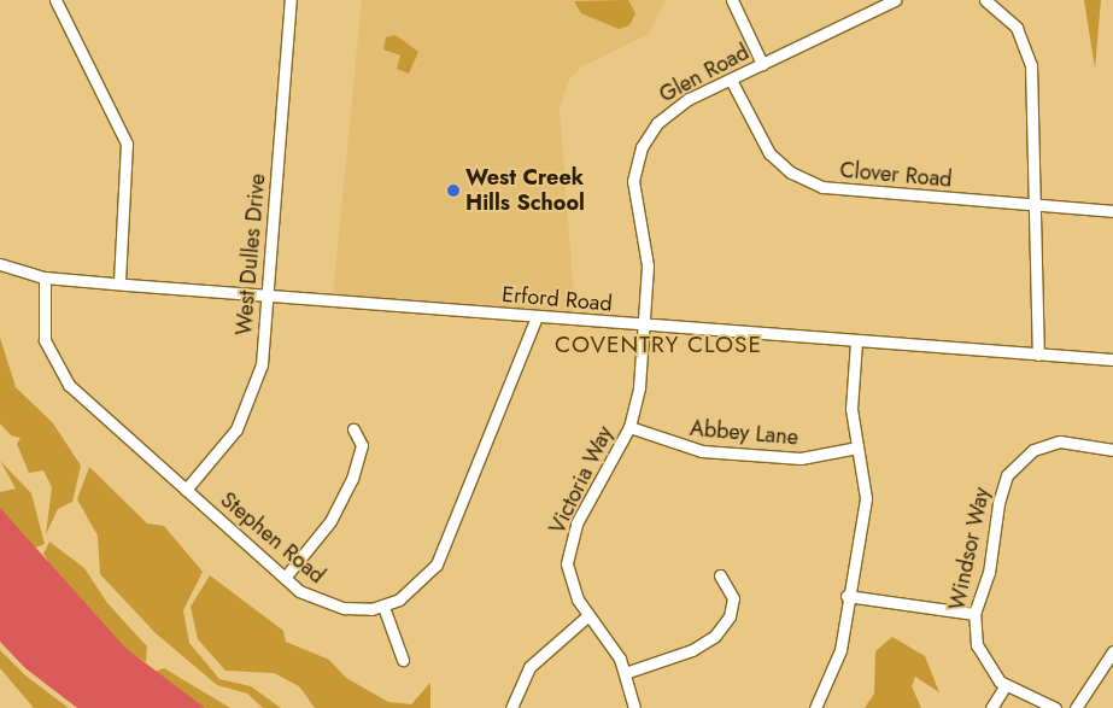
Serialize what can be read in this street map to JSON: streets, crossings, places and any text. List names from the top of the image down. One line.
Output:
{"streets":{"street":["Glen Road","Clover Road","West Dulles Drive","Erford Road","Abbey Lane","Victoria Way","Stephen Road","Windsor Way"]},"crossings":[["Glen Road","Clover Road"],["Glen Road","Erford Road"],["Glen Road","Victoria Way"],["West Dulles Drive","Erford Road"],["West Dulles Drive","Stephen Road"],["Erford Road","Victoria Way"],["Erford Road","Stephen Road"],["Abbey Lane","Victoria Way"]],"districts":["COVENTRY CLOSE"],"places":["West Creek Hills School"]}
